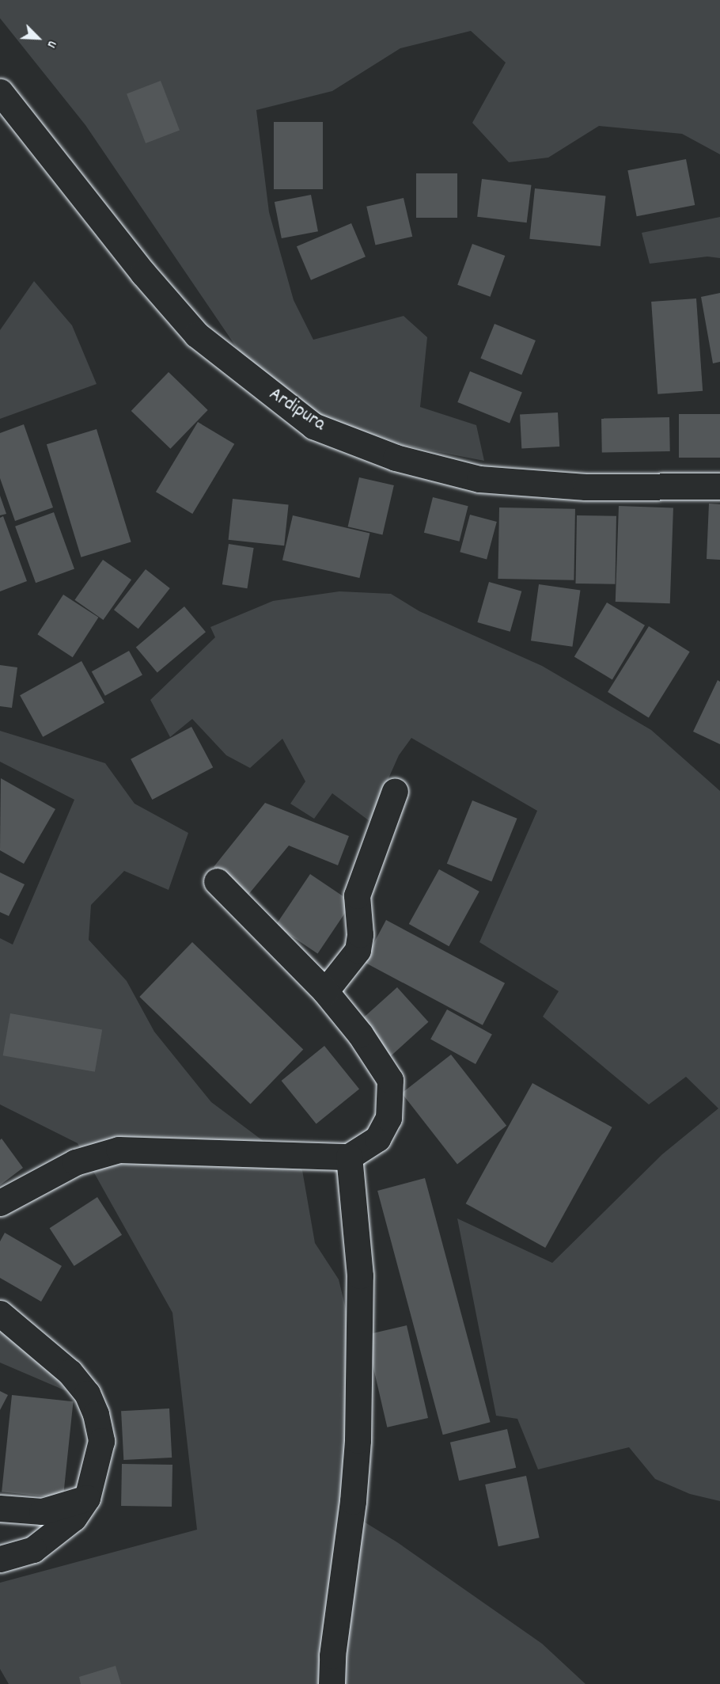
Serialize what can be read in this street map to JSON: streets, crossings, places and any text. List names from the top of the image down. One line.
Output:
{"streets":{"street":["Ardipura"]},"north":"bottom right"}
